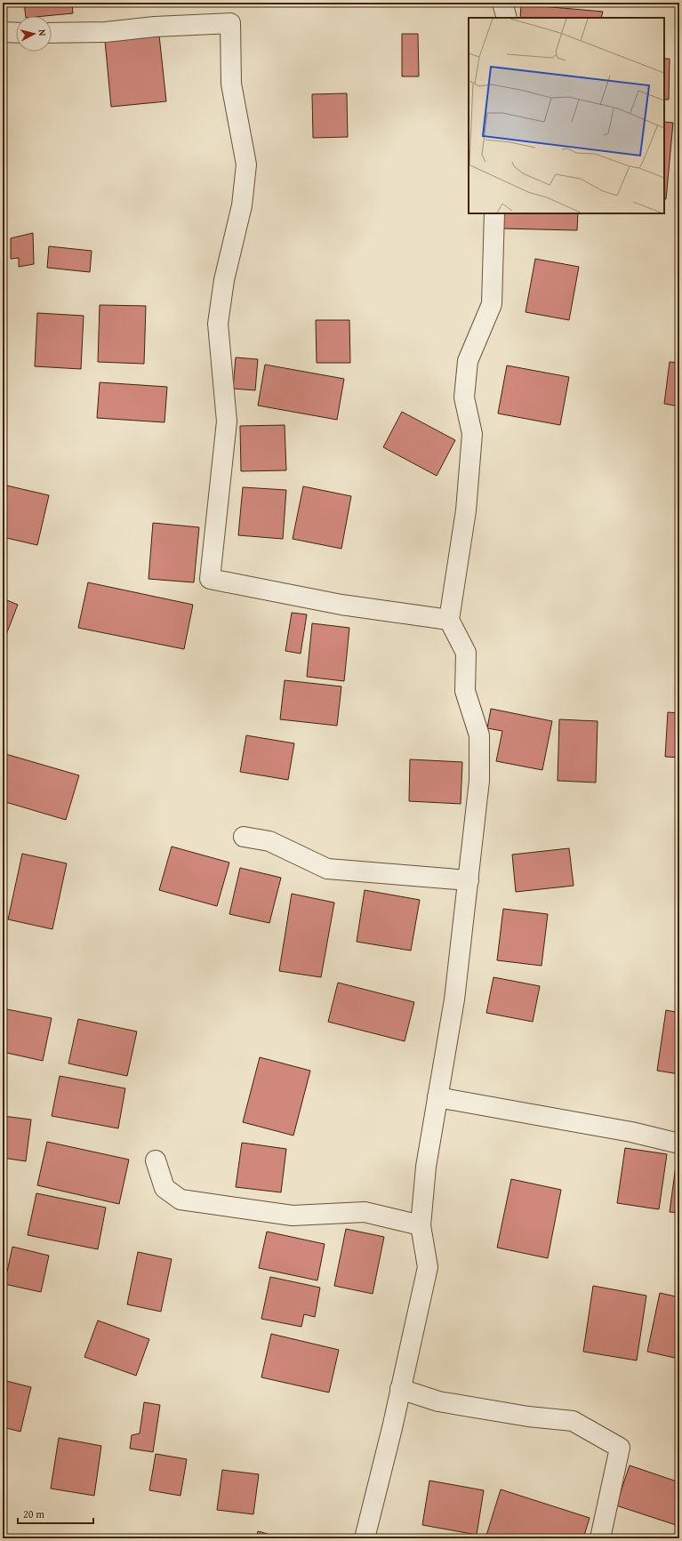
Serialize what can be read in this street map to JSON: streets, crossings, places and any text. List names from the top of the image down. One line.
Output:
{"scale_bar":"20 m","north":"right"}
